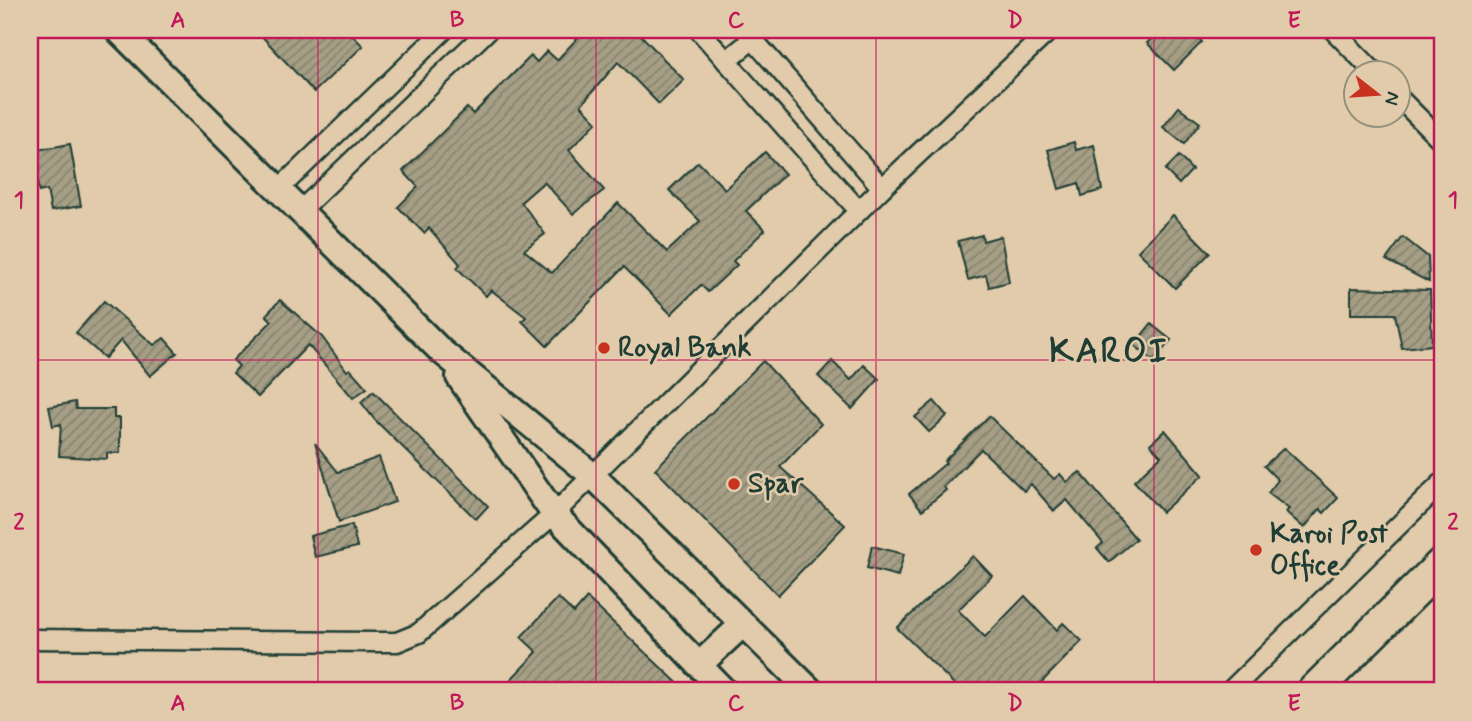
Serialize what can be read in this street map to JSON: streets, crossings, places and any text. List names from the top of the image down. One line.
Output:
{"districts":["KAROI"],"places":["Royal Bank","Spar","Karoi Post Office"],"north":"right","grid":{"columns":["A","B","C","D","E"],"rows":["1","2"]}}
